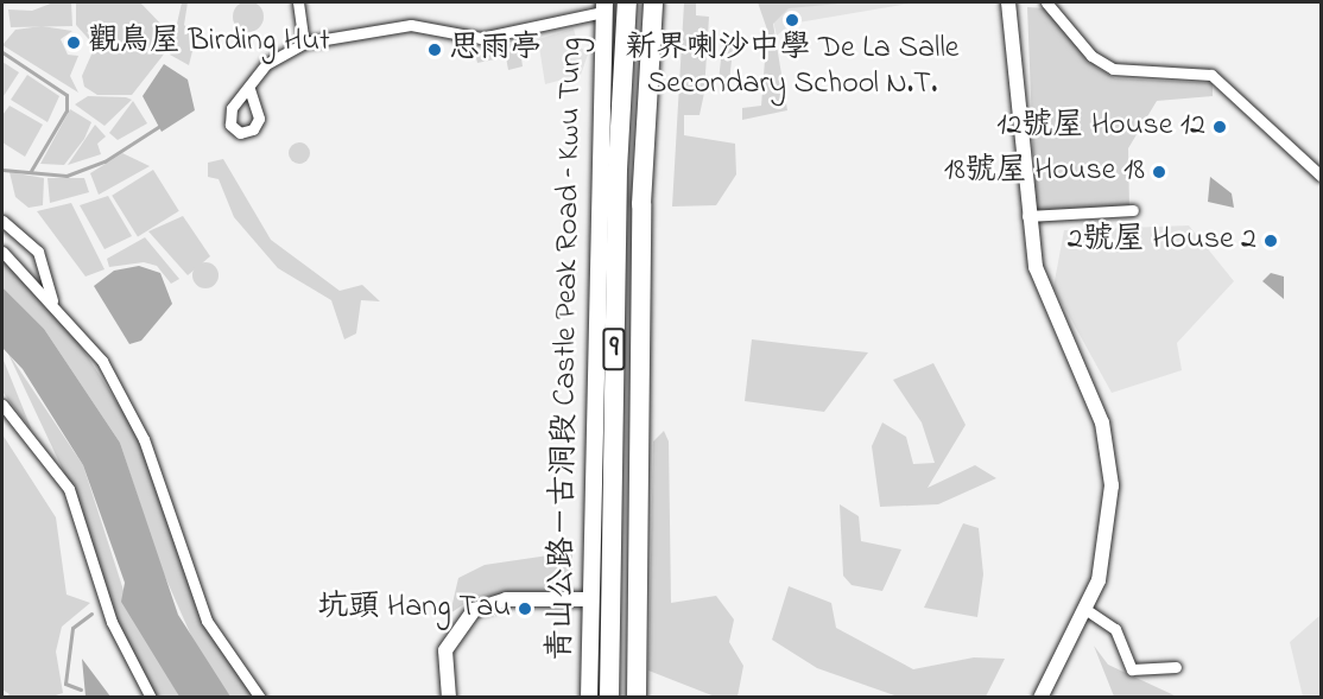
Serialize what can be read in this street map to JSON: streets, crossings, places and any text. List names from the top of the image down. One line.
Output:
{"streets":{"highway":["9"],"main road":["青山公路－古洞段 Castle Peak Road – Kwu Tung"]},"places":["新界喇沙中學 De La Salle Secondary School N.T.","觀鳥屋 Birding Hut","思雨亭","12號屋 House 12","18號屋 House 18","2號屋 House 2","坑頭 Hang Tau"]}
